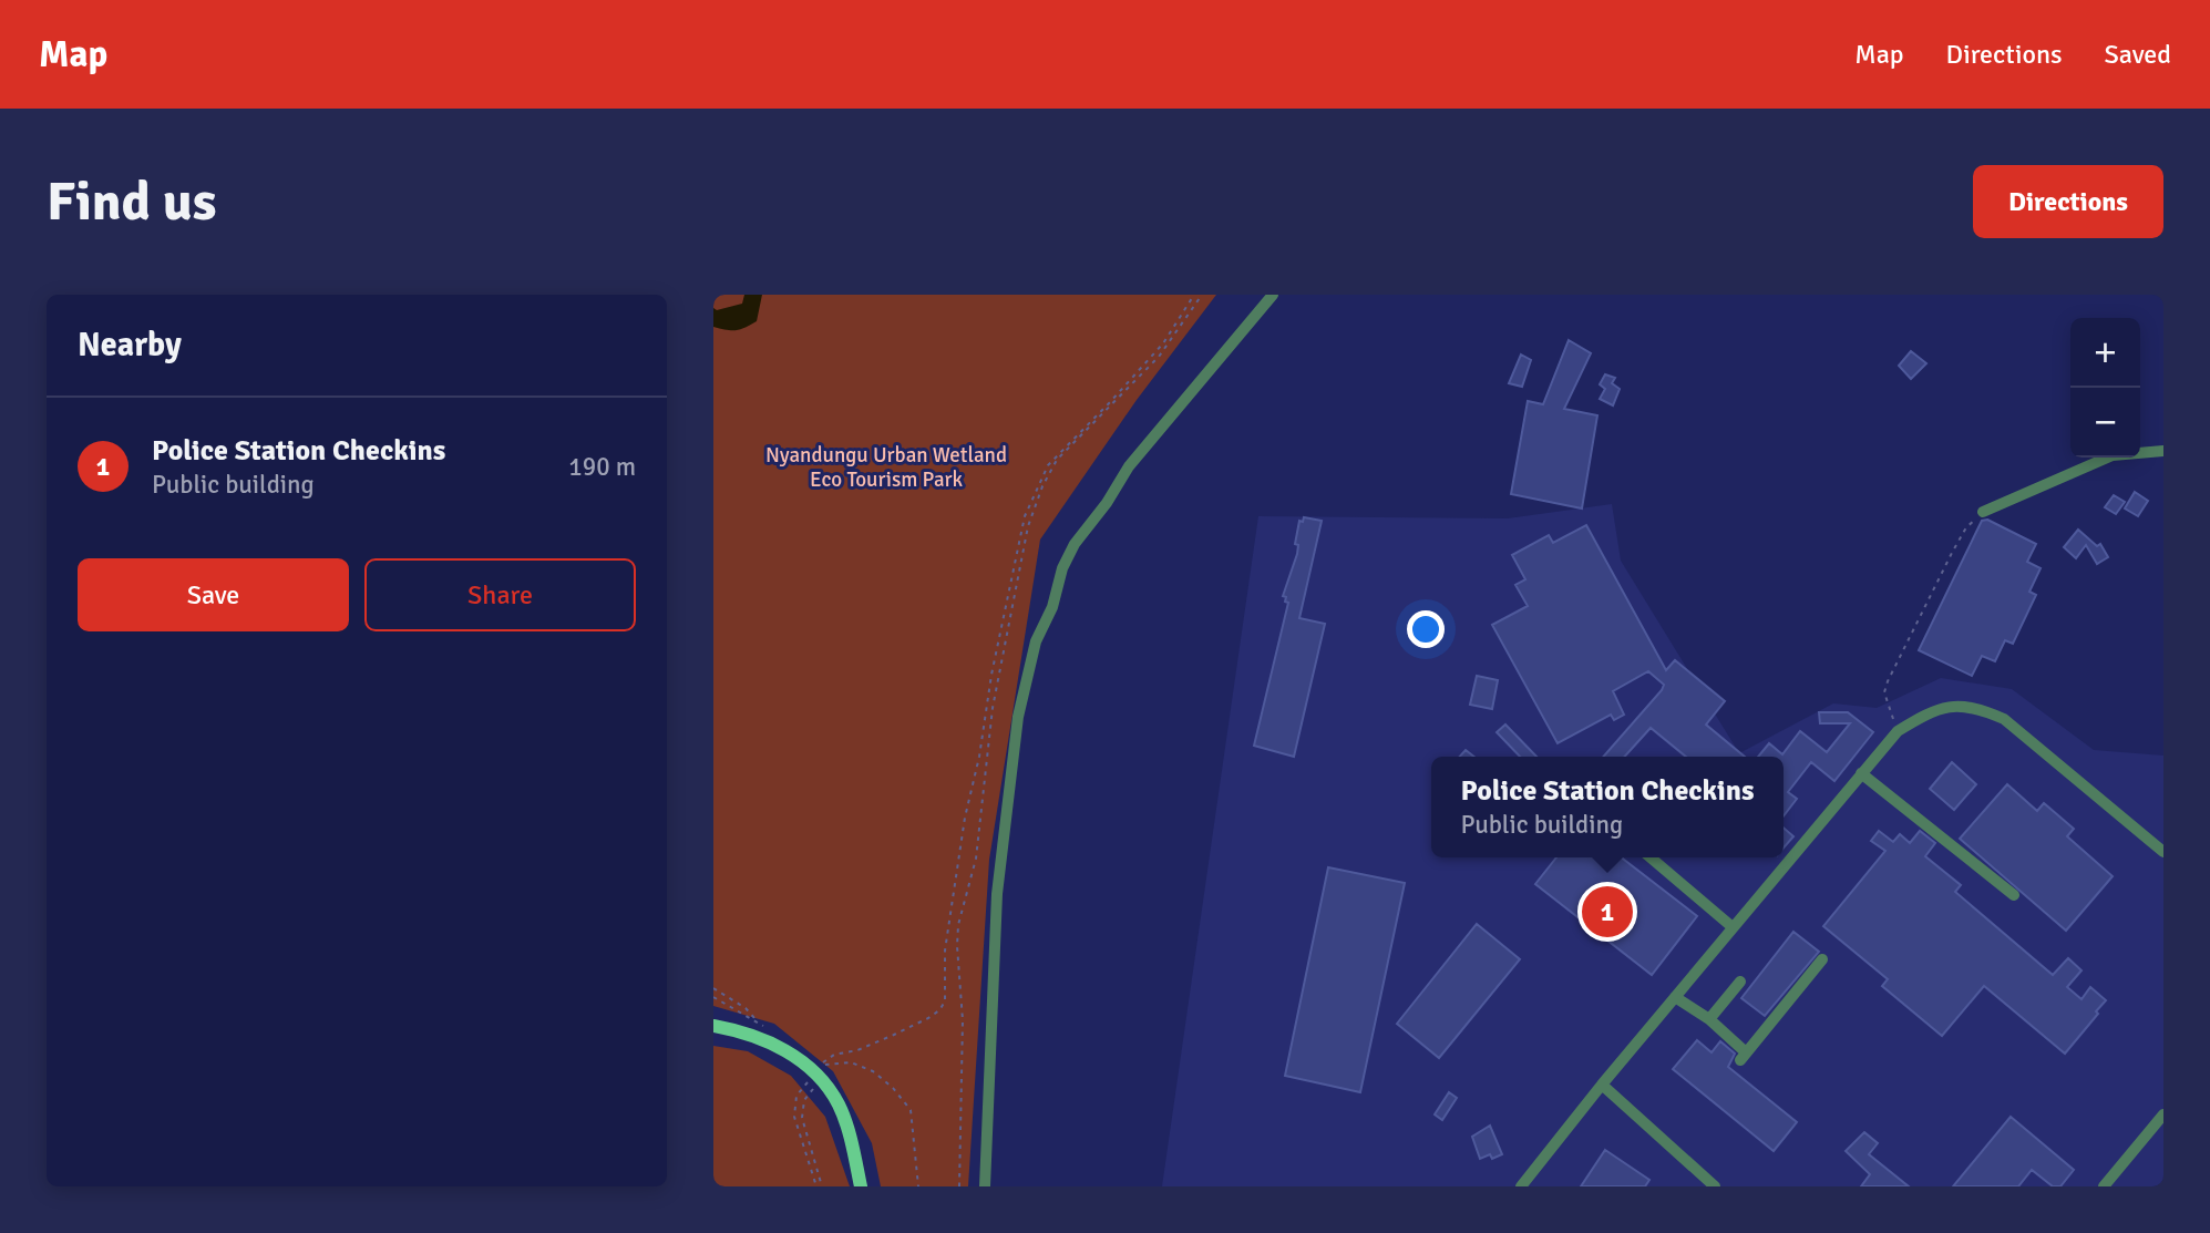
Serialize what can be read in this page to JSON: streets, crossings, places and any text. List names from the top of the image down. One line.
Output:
{"parks":["Nyandungu Urban Wetland Eco Tourism Park"],"page":{"header":"Map","nav":["Map","Directions","Saved"],"buttons":["Directions",["Save","Share"]],"title":"Find us","heading":"Nearby","map_buttons":["+","−"],"list":[{"mark":"1","name":"Police Station Checkins","note":"Public building","value":"190 m"}],"popup":["Police Station Checkins","Public building"],"pins":"1"}}
